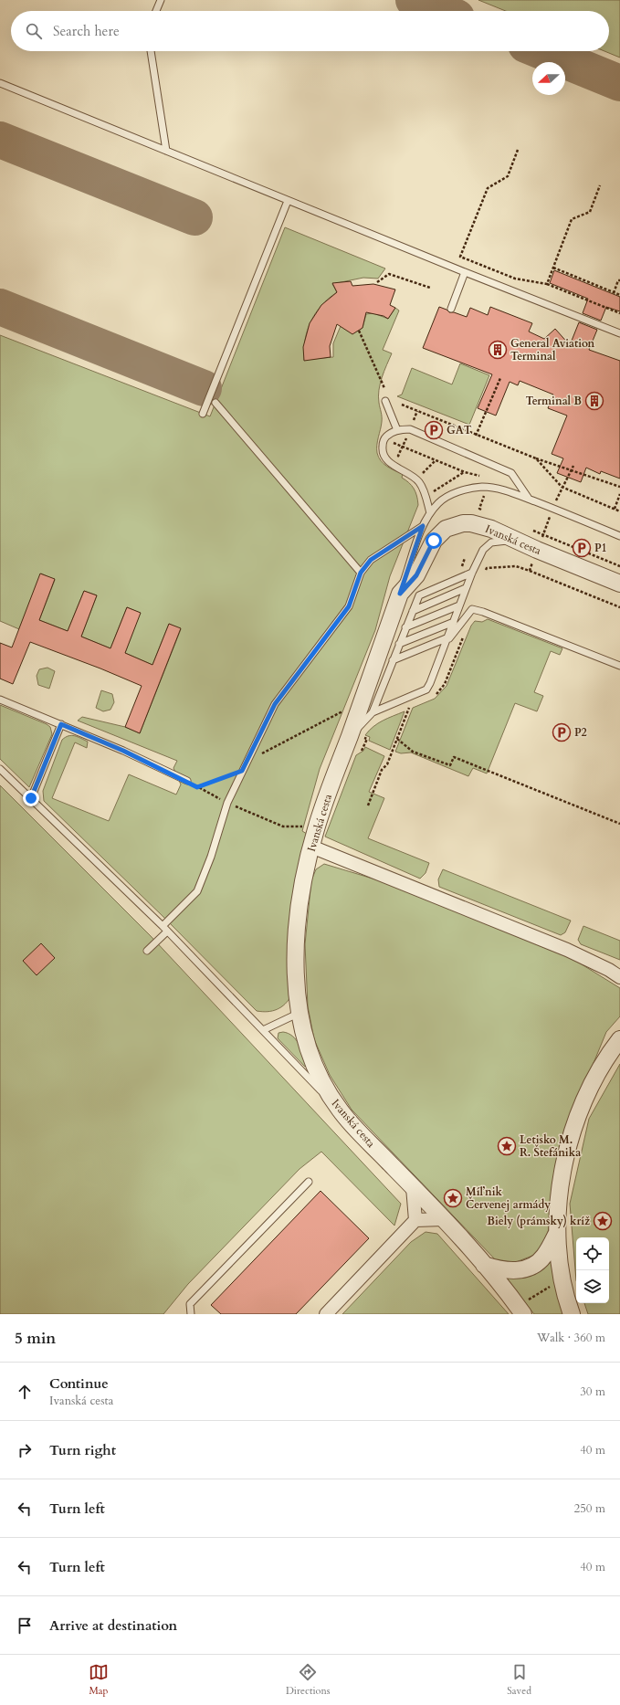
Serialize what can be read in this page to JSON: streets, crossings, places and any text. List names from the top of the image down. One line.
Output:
{"streets":{"street":["Ivanská cesta"]},"places":{"building":["General Aviation Terminal","Terminal B"],"parking":["GAT","P1","P2"],"place":["Letisko M. R. Štefánika","Míľnik Červenej armády","Biely (prámsky) kríž"]},"north":"left","page":{"search":"Search here","heading":["5 min","Walk · 360 m"],"list":[["Continue","Ivanská cesta","30 m"],["Turn right","40 m"],["Turn left","250 m"],["Turn left","40 m"],"Arrive at destination"],"nav":["Map","Directions","Saved"]}}
